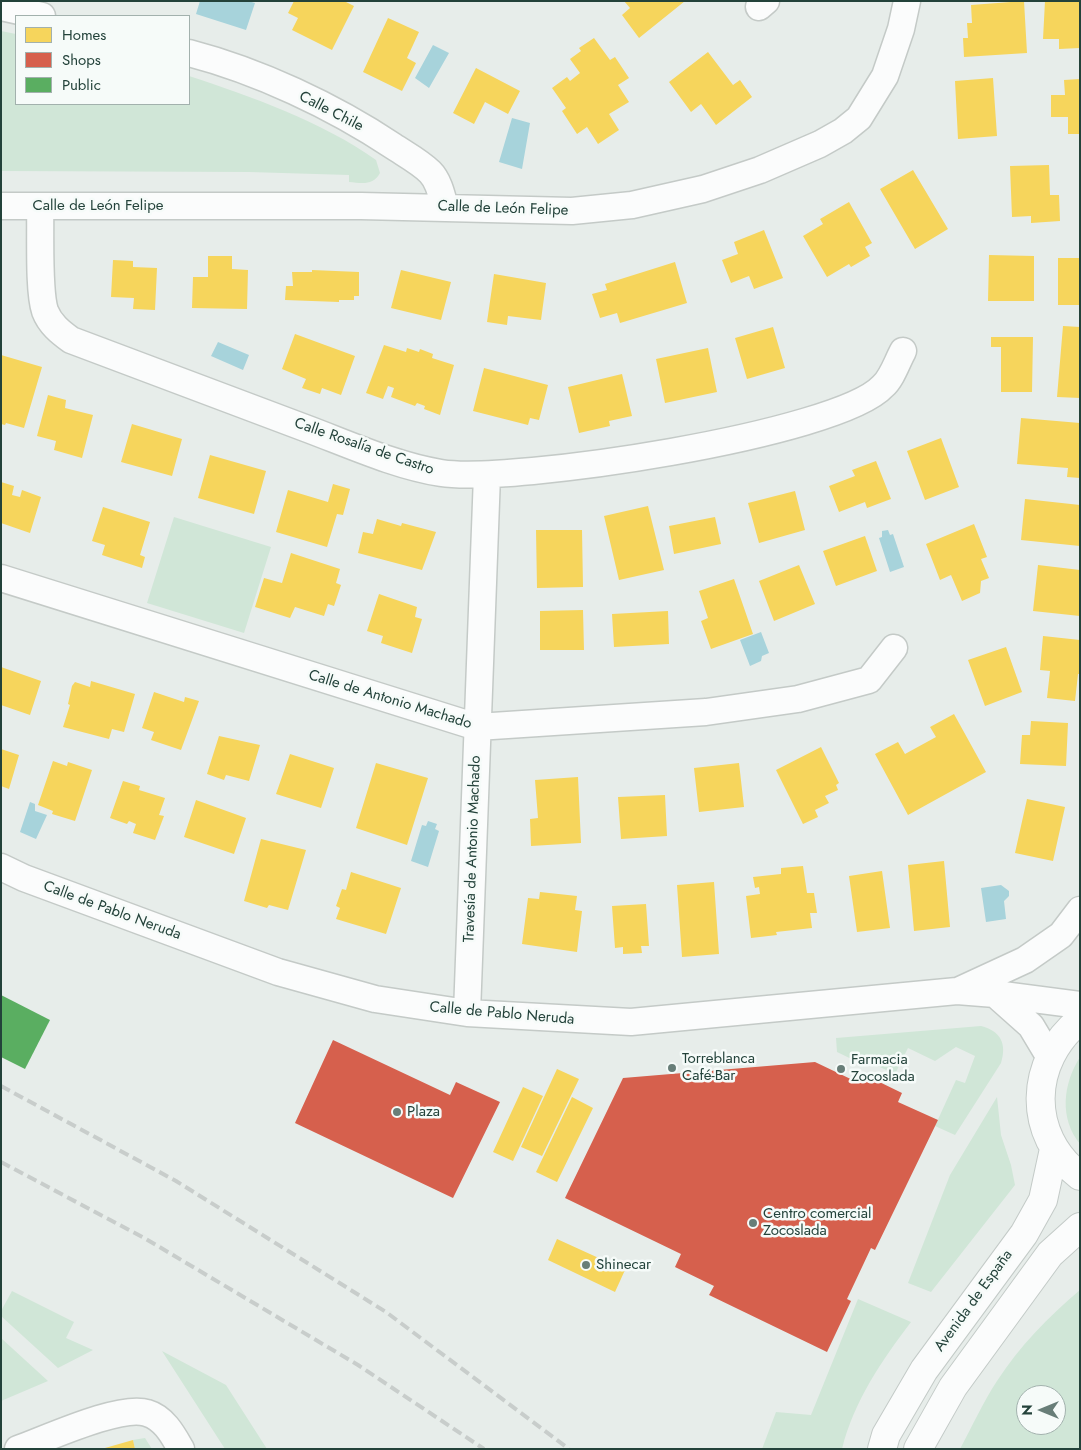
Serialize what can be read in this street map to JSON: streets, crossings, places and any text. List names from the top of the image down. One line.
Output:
{"streets":{"main road":["Avenida de España"],"street":["Calle Chile","Calle de León Felipe","Calle Rosalía de Castro","Calle de Antonio Machado","Travesía de Antonio Machado","Calle de Pablo Neruda"]},"crossings":[["Calle Chile","Calle de León Felipe"],["Calle de León Felipe","Calle Rosalía de Castro"],["Calle Rosalía de Castro","Travesía de Antonio Machado"],["Calle de Antonio Machado","Travesía de Antonio Machado"],["Travesía de Antonio Machado","Calle de Pablo Neruda"]],"places":["Torreblanca Café-Bar","Farmacia Zocoslada","Plaza","Centro comercial Zocoslada","Shinecar"],"legend":["Homes","Shops","Public"],"north":"left"}
